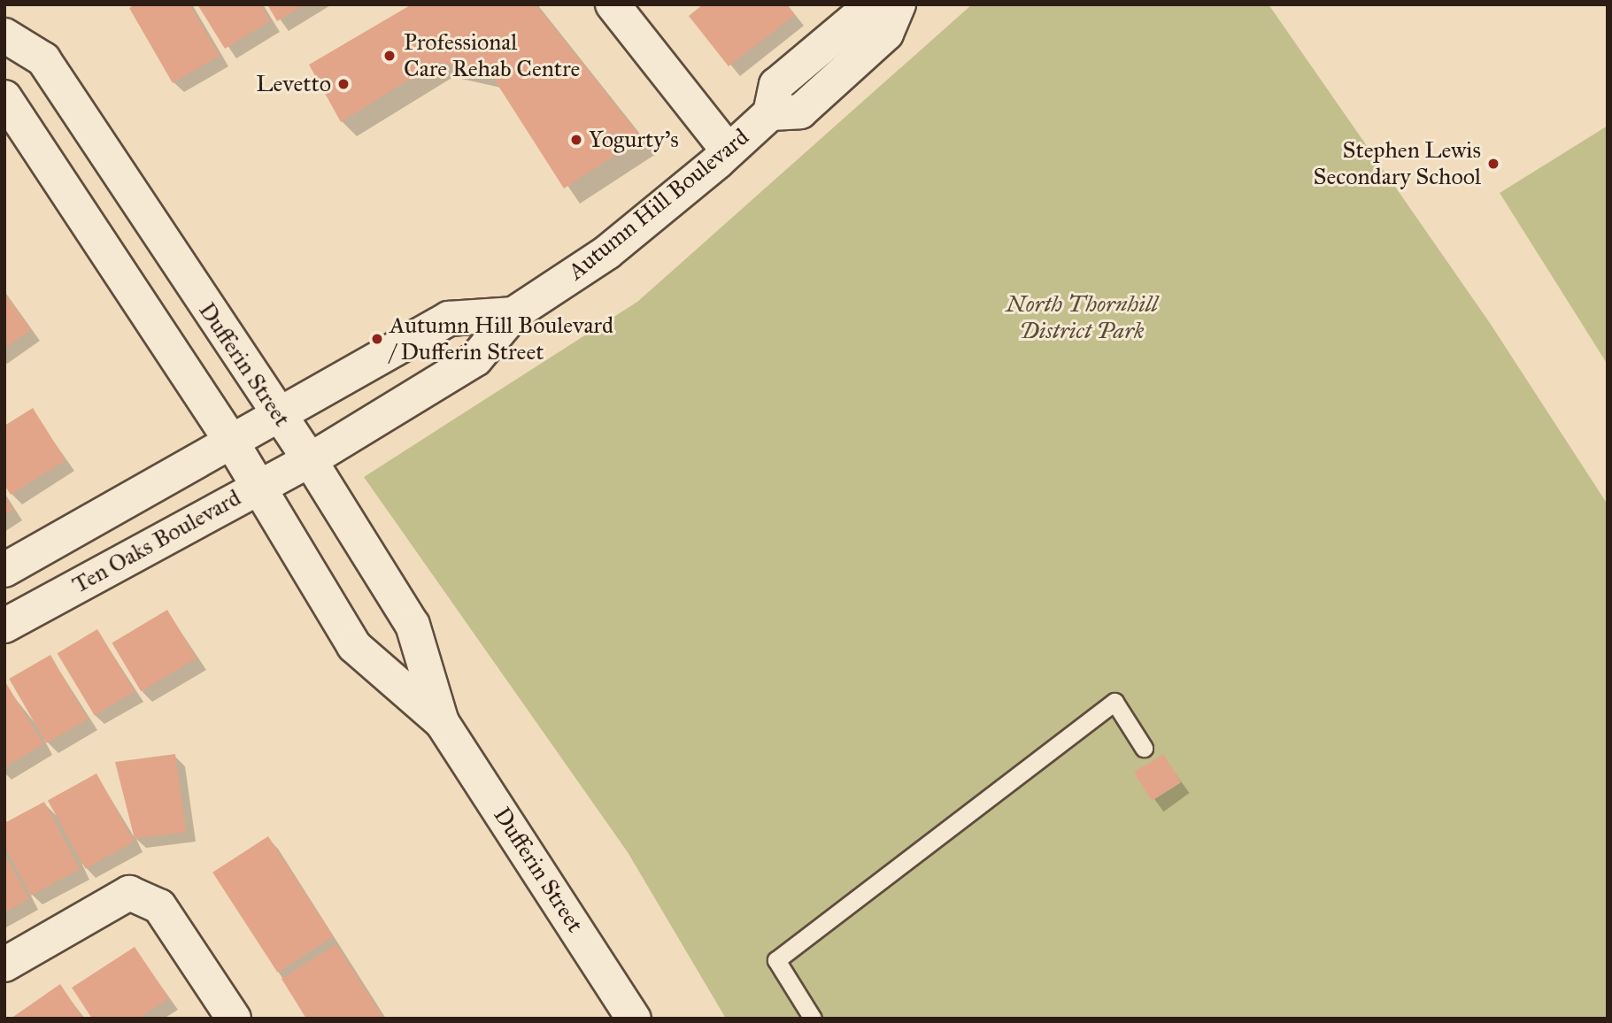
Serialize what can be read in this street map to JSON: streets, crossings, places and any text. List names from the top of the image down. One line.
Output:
{"streets":{"street":["Autumn Hill Boulevard","Dufferin Street","Ten Oaks Boulevard"]},"crossings":[["Autumn Hill Boulevard","Dufferin Street"],["Autumn Hill Boulevard","Ten Oaks Boulevard"],["Dufferin Street","Ten Oaks Boulevard"]],"parks":["North Thornhill District Park"],"places":["Professional Care Rehab Centre","Levetto","Yogurty's","Stephen Lewis Secondary School","Autumn Hill Boulevard / Dufferin Street"]}
